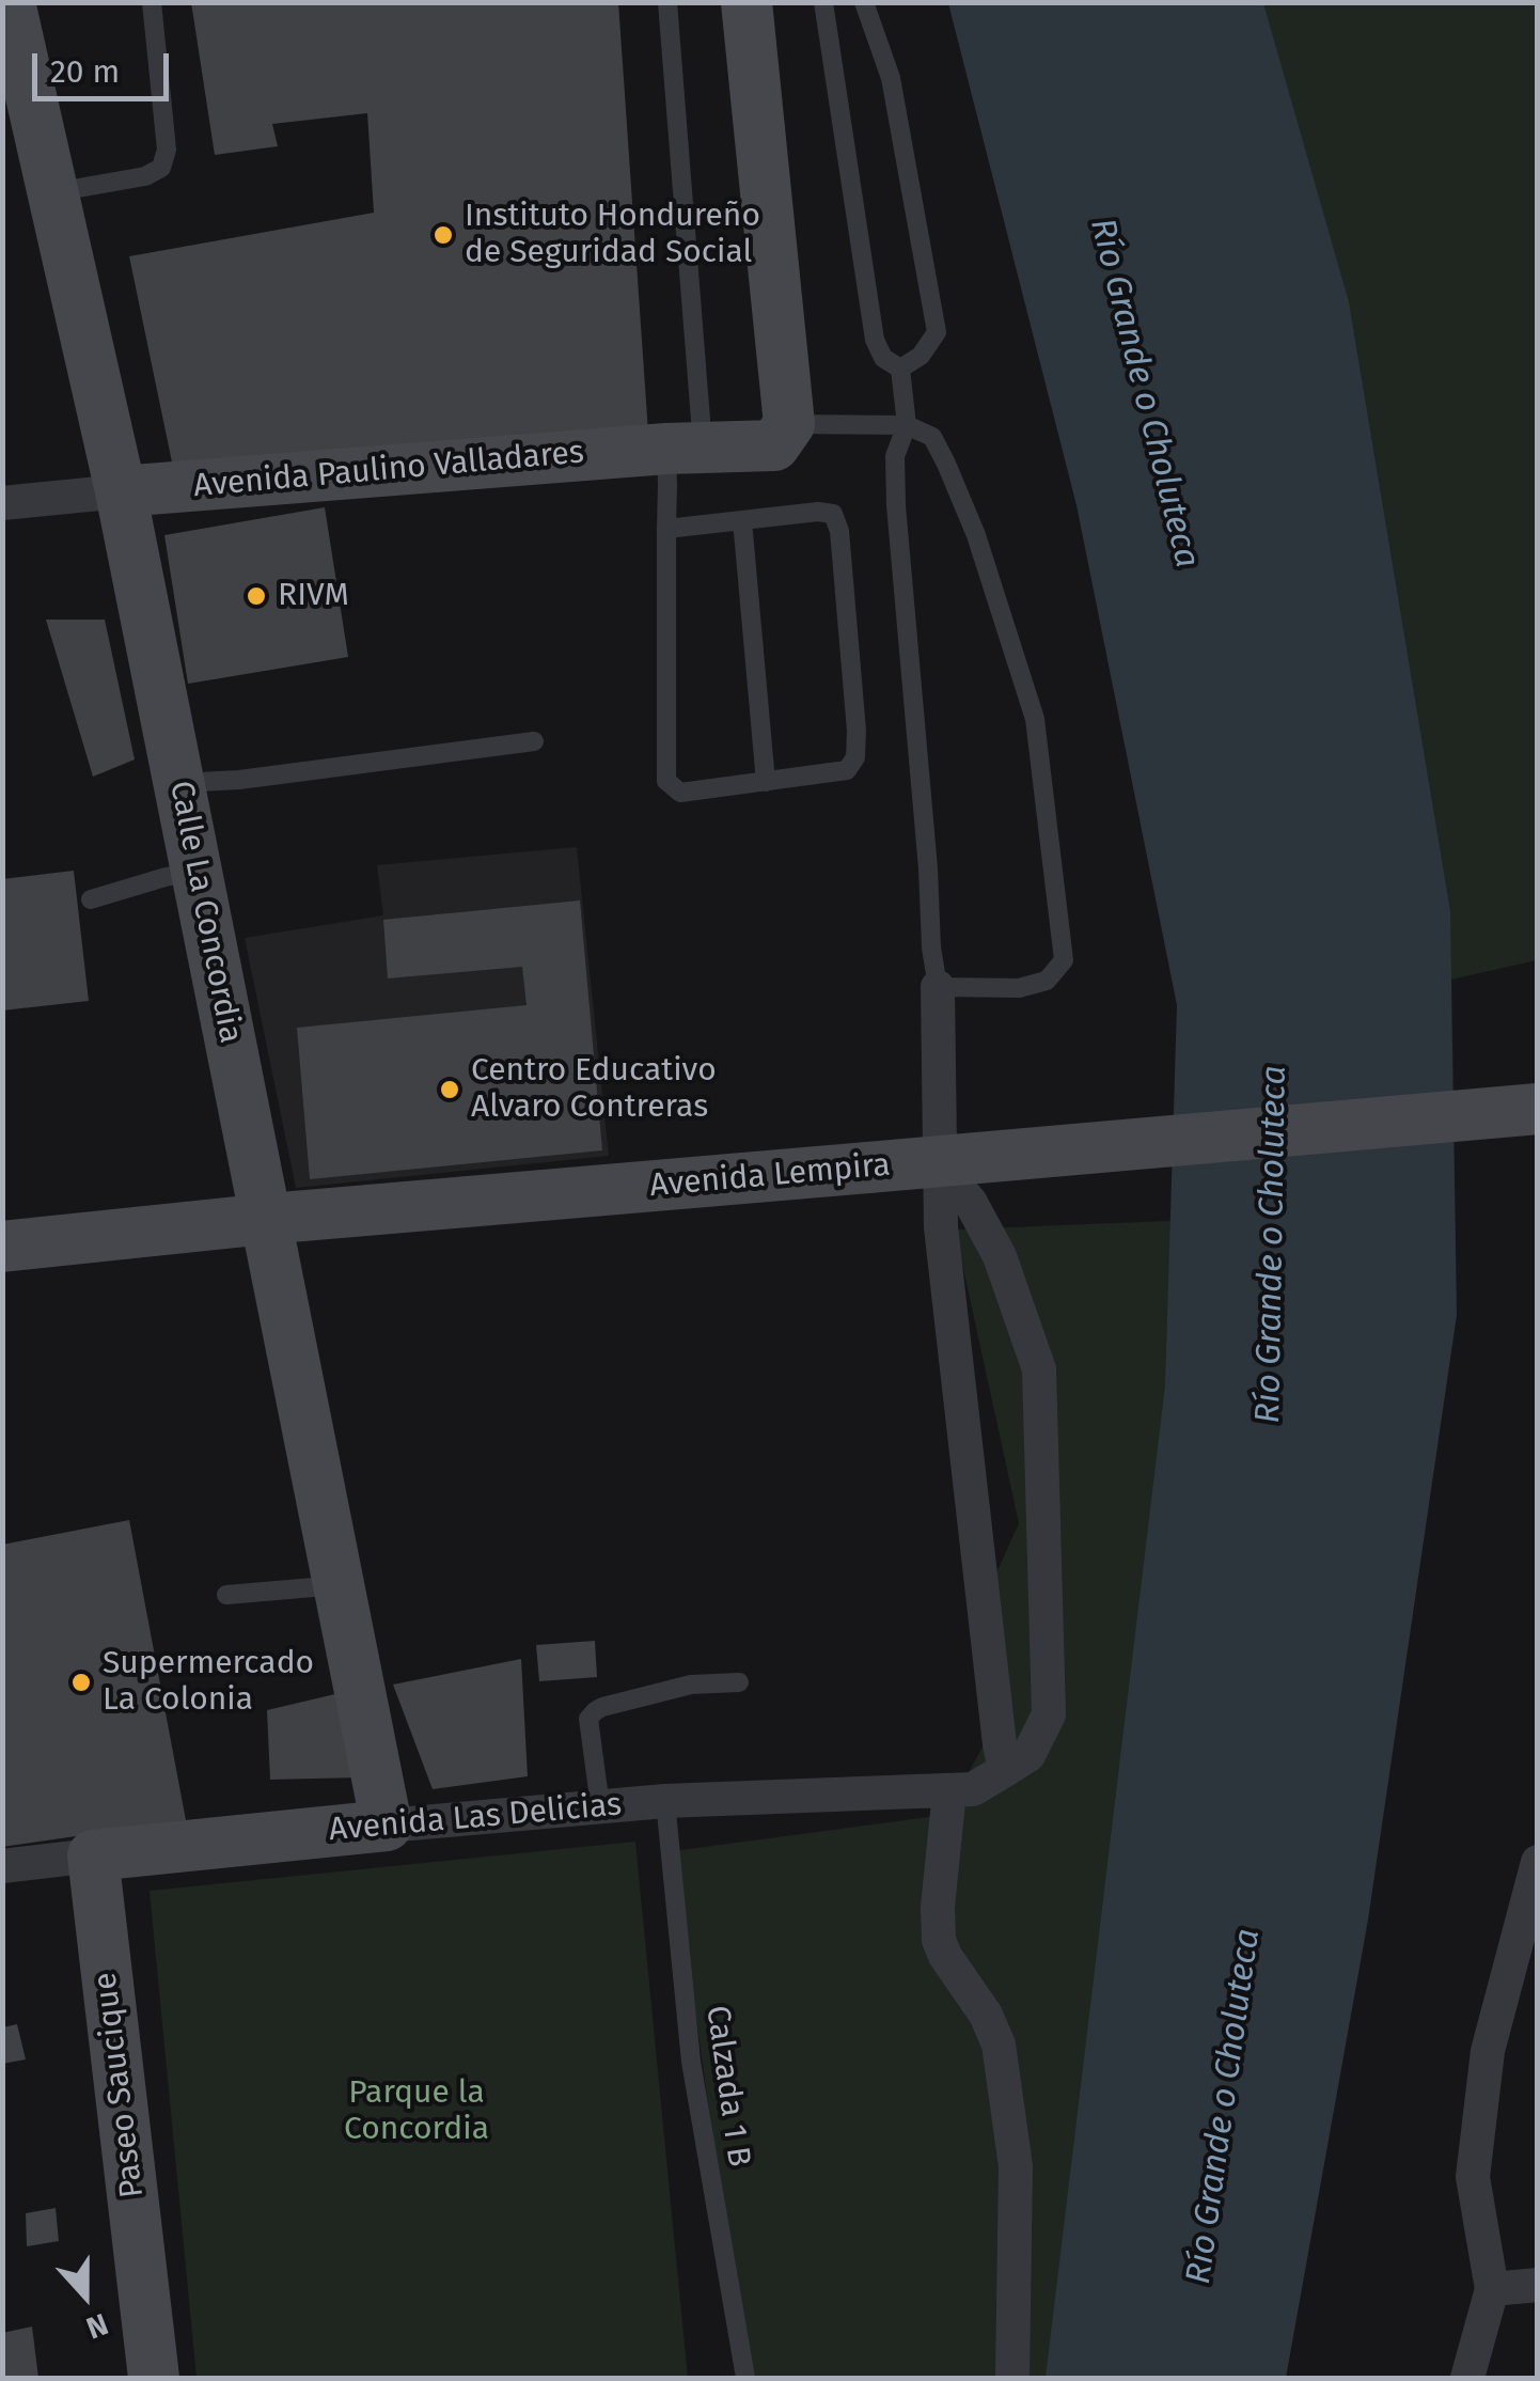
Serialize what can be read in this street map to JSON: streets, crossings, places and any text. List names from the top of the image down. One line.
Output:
{"streets":{"main road":["Avenida Paulino Valladares","Calle La Concordia","Avenida Lempira","Avenida Las Delicias","Paseo Saucique"],"lane":["Calzada 1 B"]},"crossings":[["Avenida Paulino Valladares","Calle La Concordia"],["Calle La Concordia","Avenida Lempira"],["Calle La Concordia","Avenida Las Delicias"],["Avenida Las Delicias","Paseo Saucique"],["Avenida Las Delicias","Calzada 1 B"]],"water":["Río Grande o Choluteca"],"parks":["Parque la Concordia"],"places":["Instituto Hondureño de Seguridad Social","RIVM","Centro Educativo Alvaro Contreras","Supermercado La Colonia"],"scale_bar":"20 m","north":"bottom"}
